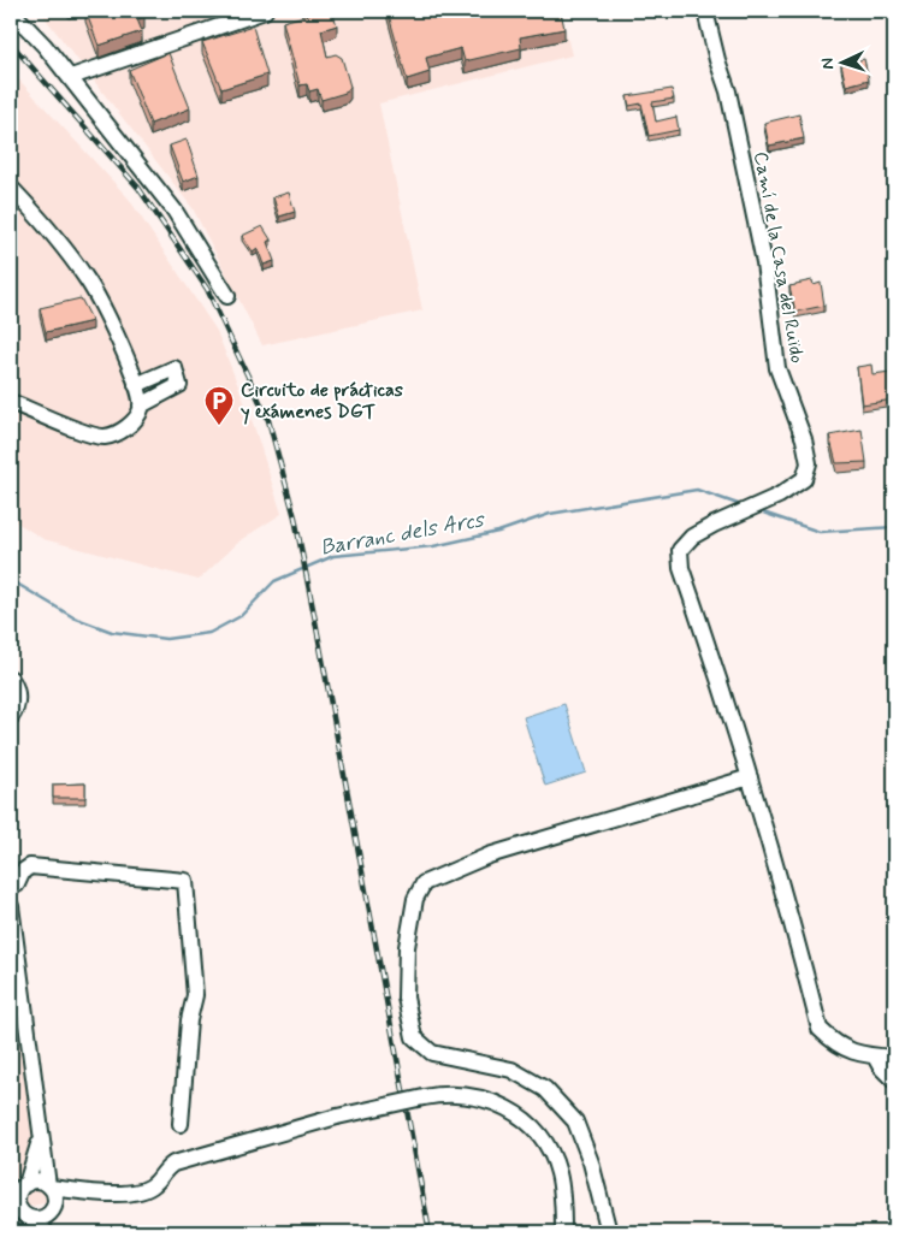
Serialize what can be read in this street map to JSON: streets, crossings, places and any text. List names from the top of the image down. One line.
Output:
{"streets":{"street":["Camí de la Casa del Ruïdo"]},"water":["Barranc dels Arcs"],"places":{"parking":["Circuito de prácticas y exámenes DGT"]},"north":"left"}
